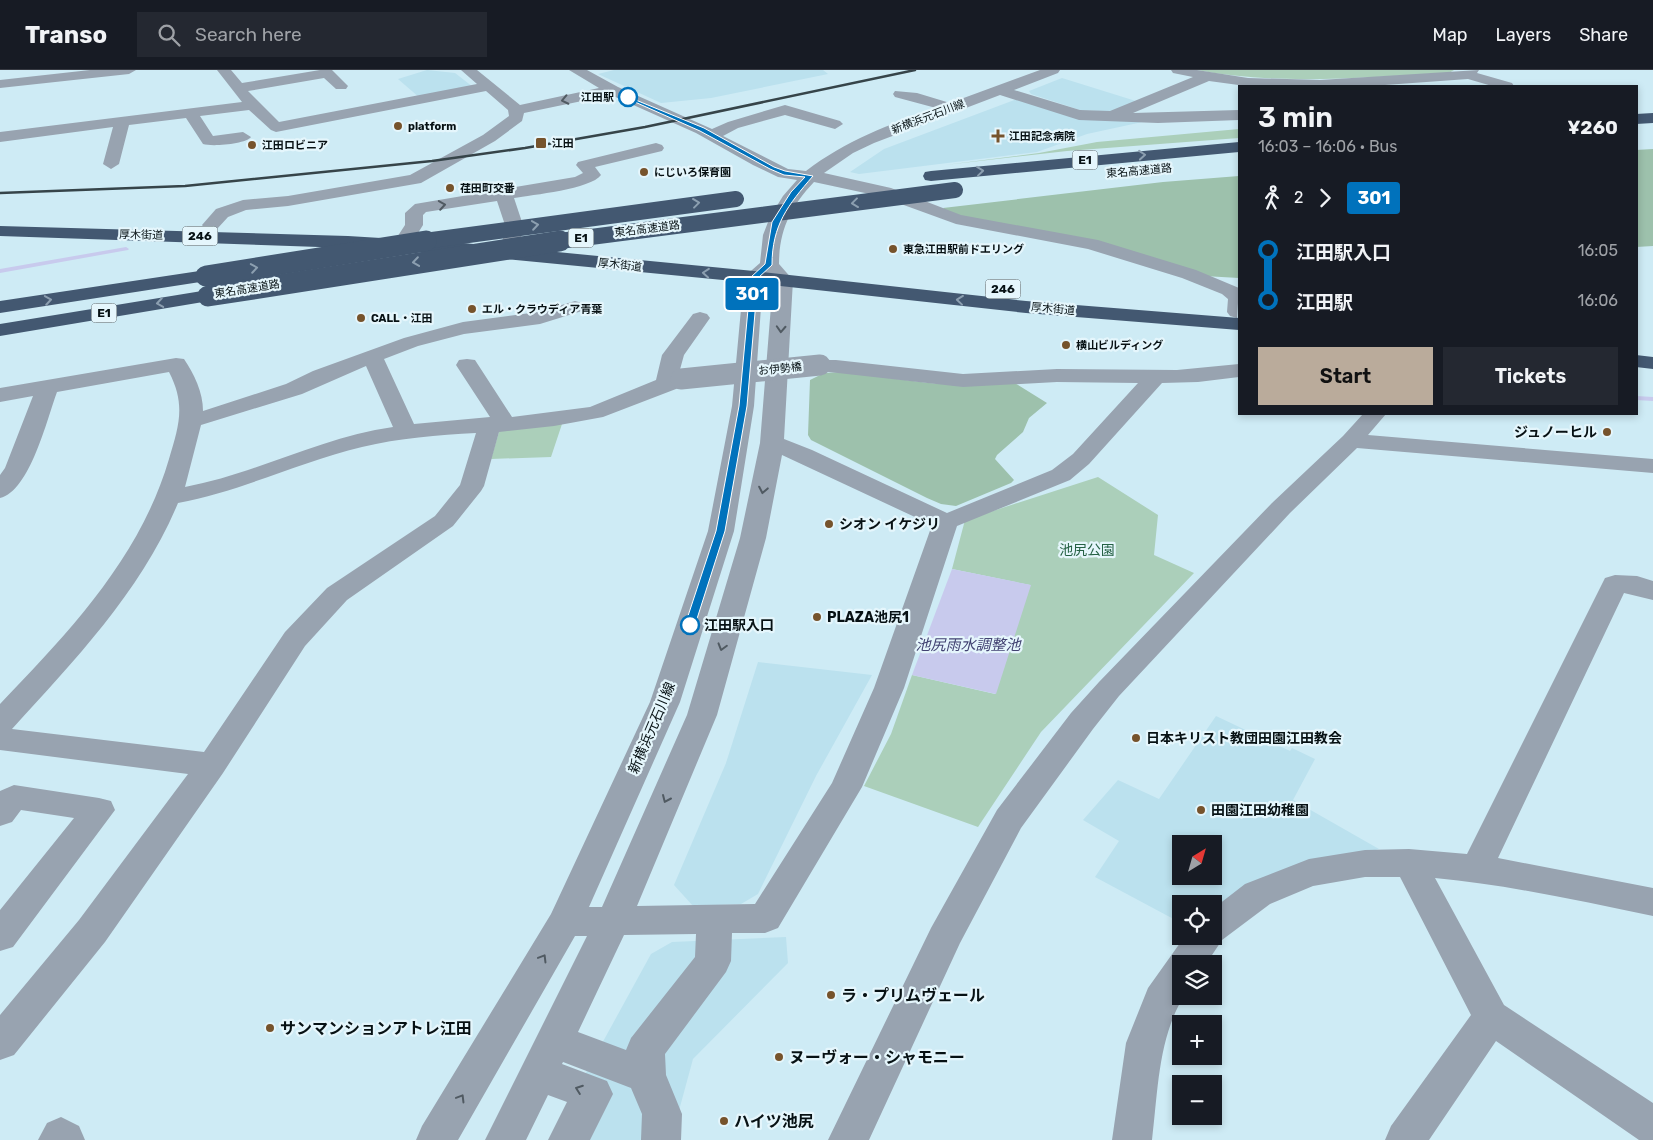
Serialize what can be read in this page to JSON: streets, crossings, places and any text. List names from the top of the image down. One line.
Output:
{"streets":{"highway":["E1","東名高速道路","厚木街道","246"],"street":["新横浜元石川線","お伊勢橋"]},"crossings":[["新横浜元石川線","厚木街道"]],"water":["池尻雨水調整池"],"parks":["池尻公園"],"places":{"other":["江田駅","platform","江田ロビニア","にじいろ保育園","荏田町交番","東急江田駅前ドエリング","エル・クラウディア青葉","CALL・江田","横山ビルディング","ジュノーヒル","シオン イケジリ","PLAZA池尻1","江田駅入口","日本キリスト教団田園江田教会","田園江田幼稚園","ラ・プリムヴェール","サンマンションアトレ江田","ヌーヴォー・シャモニー","ハイツ池尻"],"health":["江田記念病院"],"transit":["江田"]},"lines":["bus line 301"],"north":"top right","page":{"header":"Transo","search":"Search here","nav":["Map","Layers","Share"],"on_map":"301","heading":["3 min","16:03 – 16:06 · Bus","¥260"],"legs":["2","301"],"list":[{"name":"江田駅入口","value":"16:05"},{"name":"江田駅","value":"16:06"}],"buttons":["Start","Tickets"],"map_buttons":["+","−"]}}
